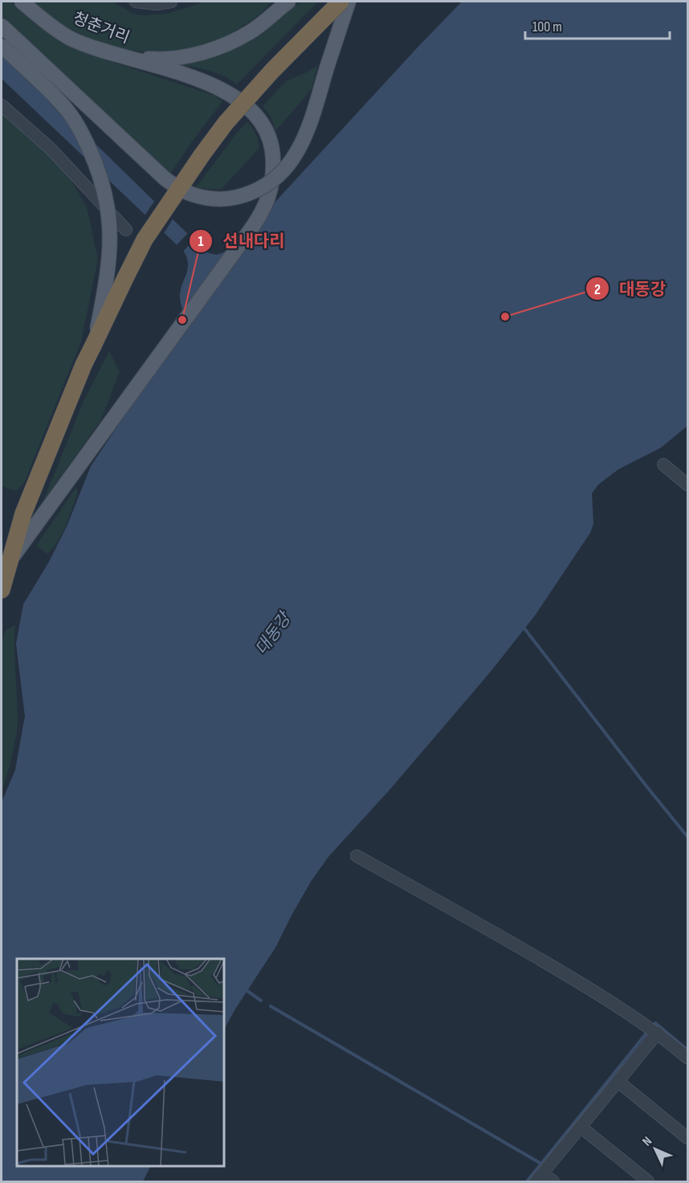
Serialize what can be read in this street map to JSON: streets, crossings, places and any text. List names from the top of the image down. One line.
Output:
{"streets":{"main road":["청춘거리"]},"water":["대동강"],"places":["대동강","선내다리"],"scale_bar":"100 m","north":"top left"}
